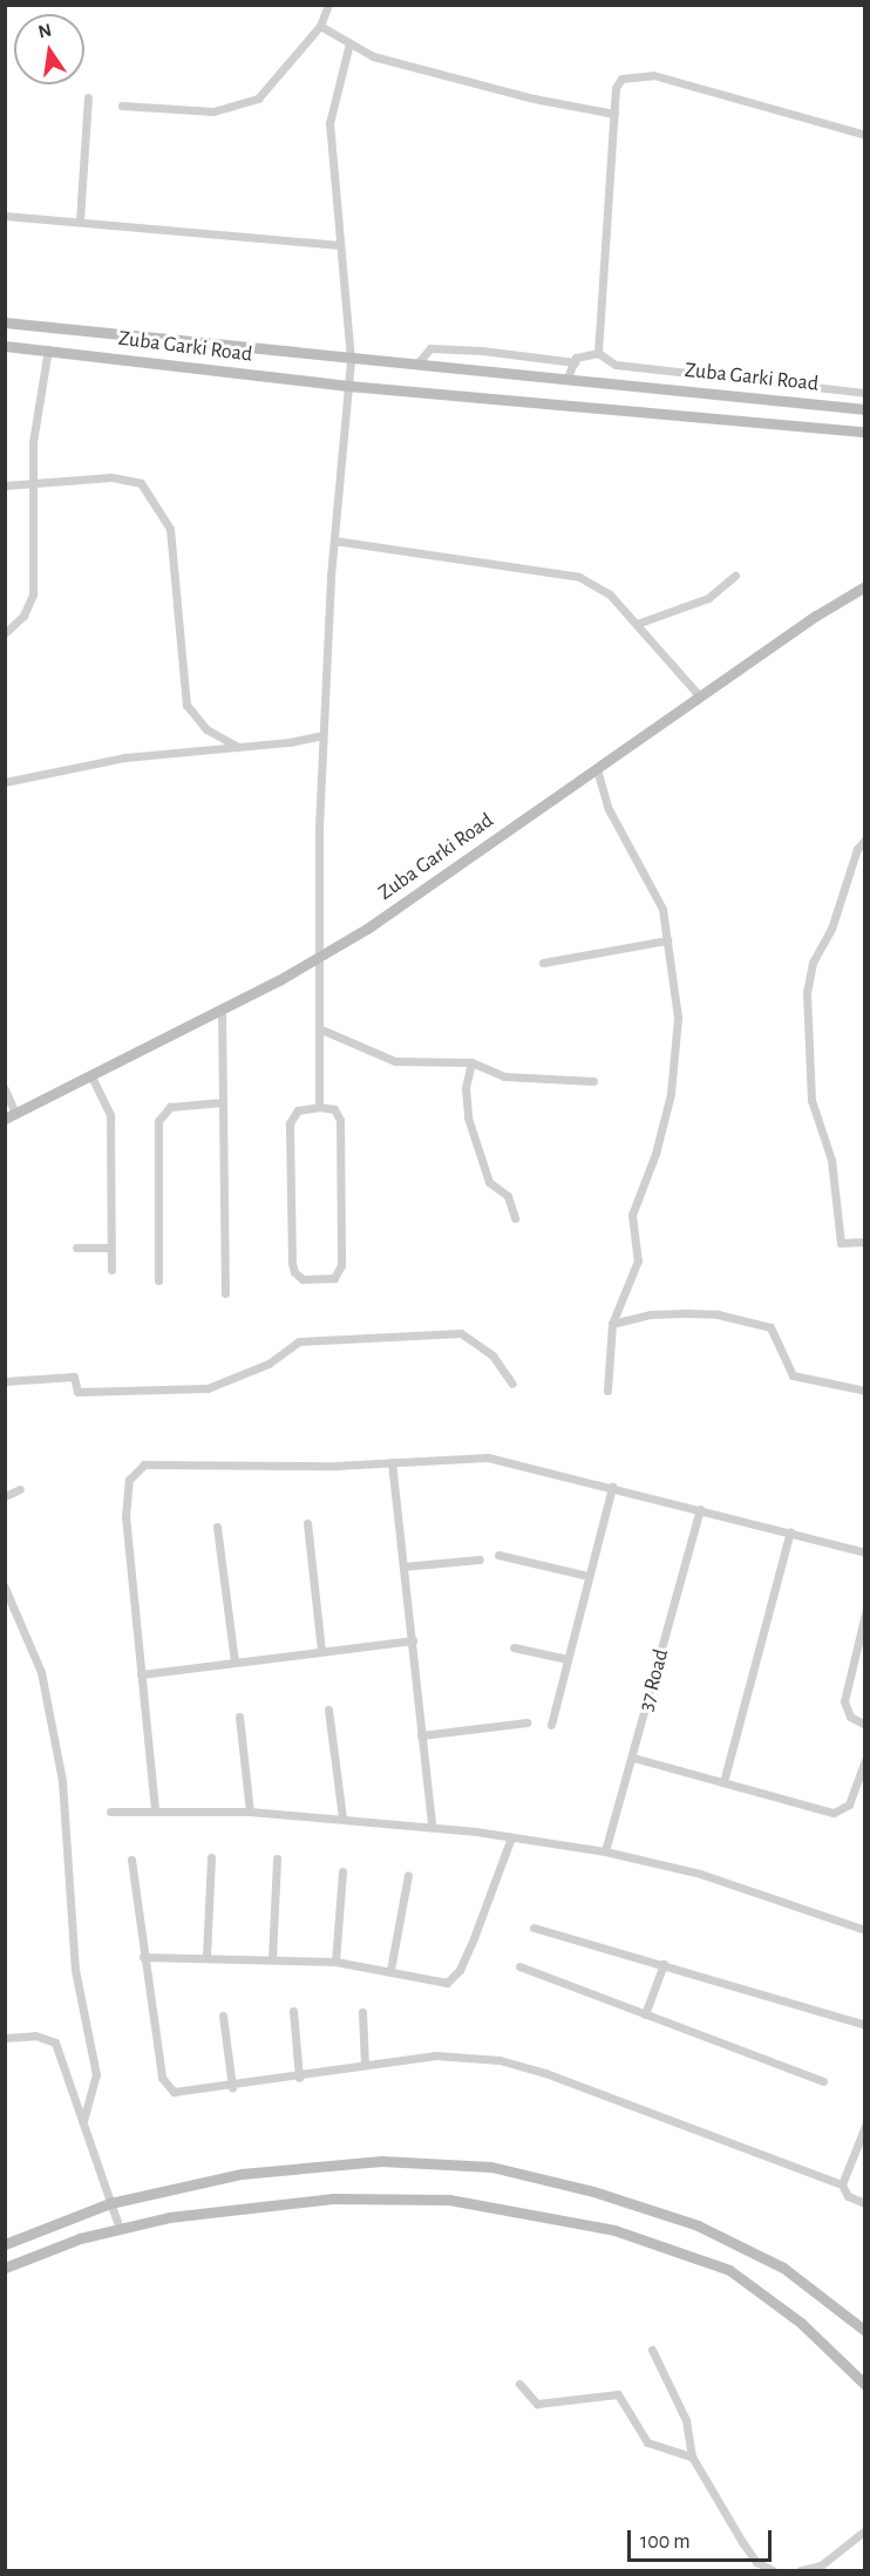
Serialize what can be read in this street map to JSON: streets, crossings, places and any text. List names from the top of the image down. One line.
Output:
{"streets":{"main road":["Zuba Garki Road"],"street":["37 Road"]},"scale_bar":"100 m","north":"top"}
